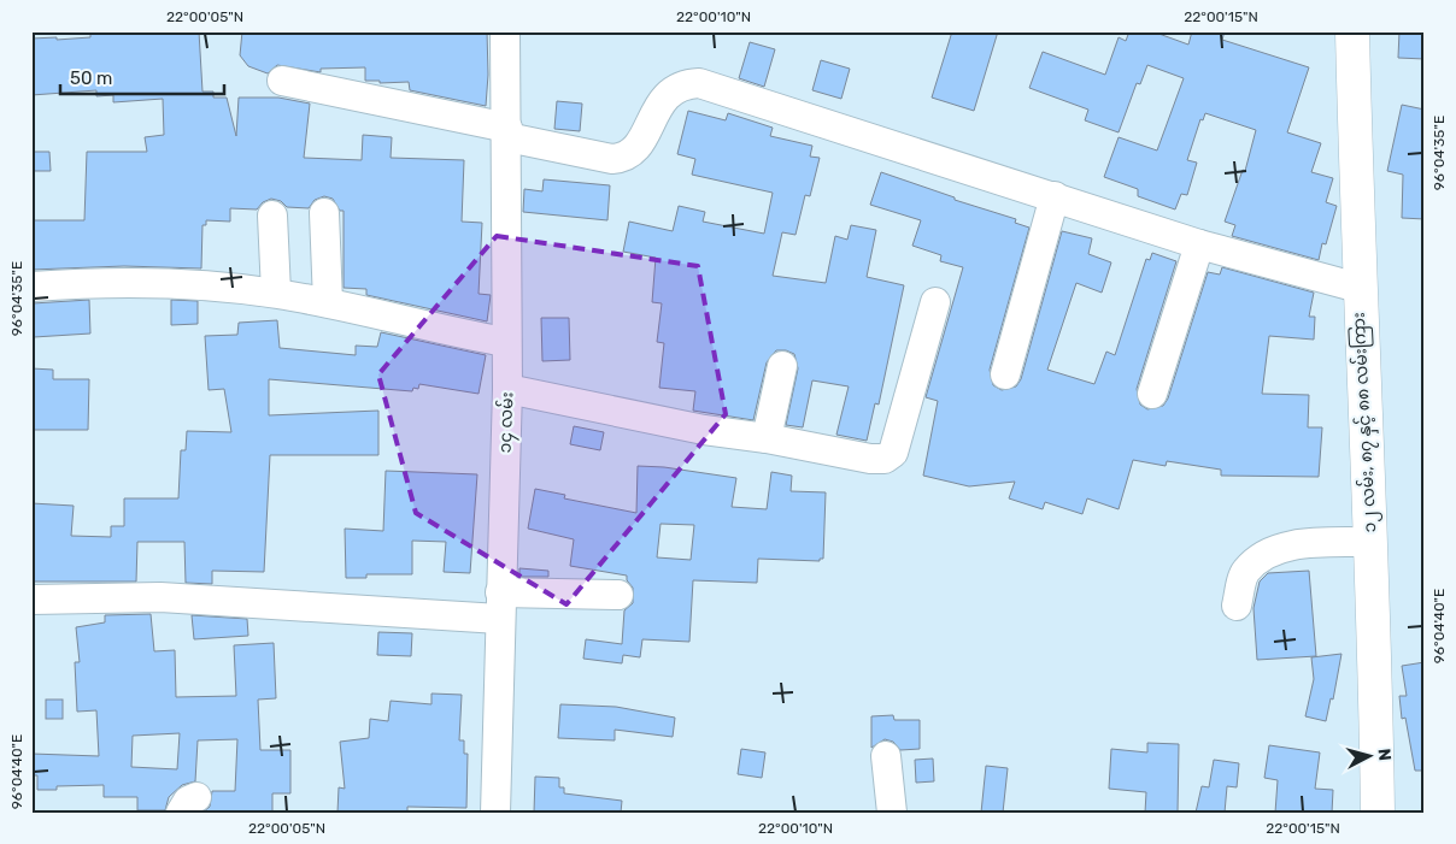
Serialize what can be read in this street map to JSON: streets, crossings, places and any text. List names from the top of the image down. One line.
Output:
{"streets":{"main road":["၁၂ လမ်း, ၈၇ နှင့် ၈၈ လမ်းကြား"],"street":["၁၄ လမ်း"]},"scale_bar":"50 m","north":"right","coordinates":["22°00'05\"N","22°00'10\"N","22°00'15\"N","96°04'35\"E","96°04'40\"E"]}
